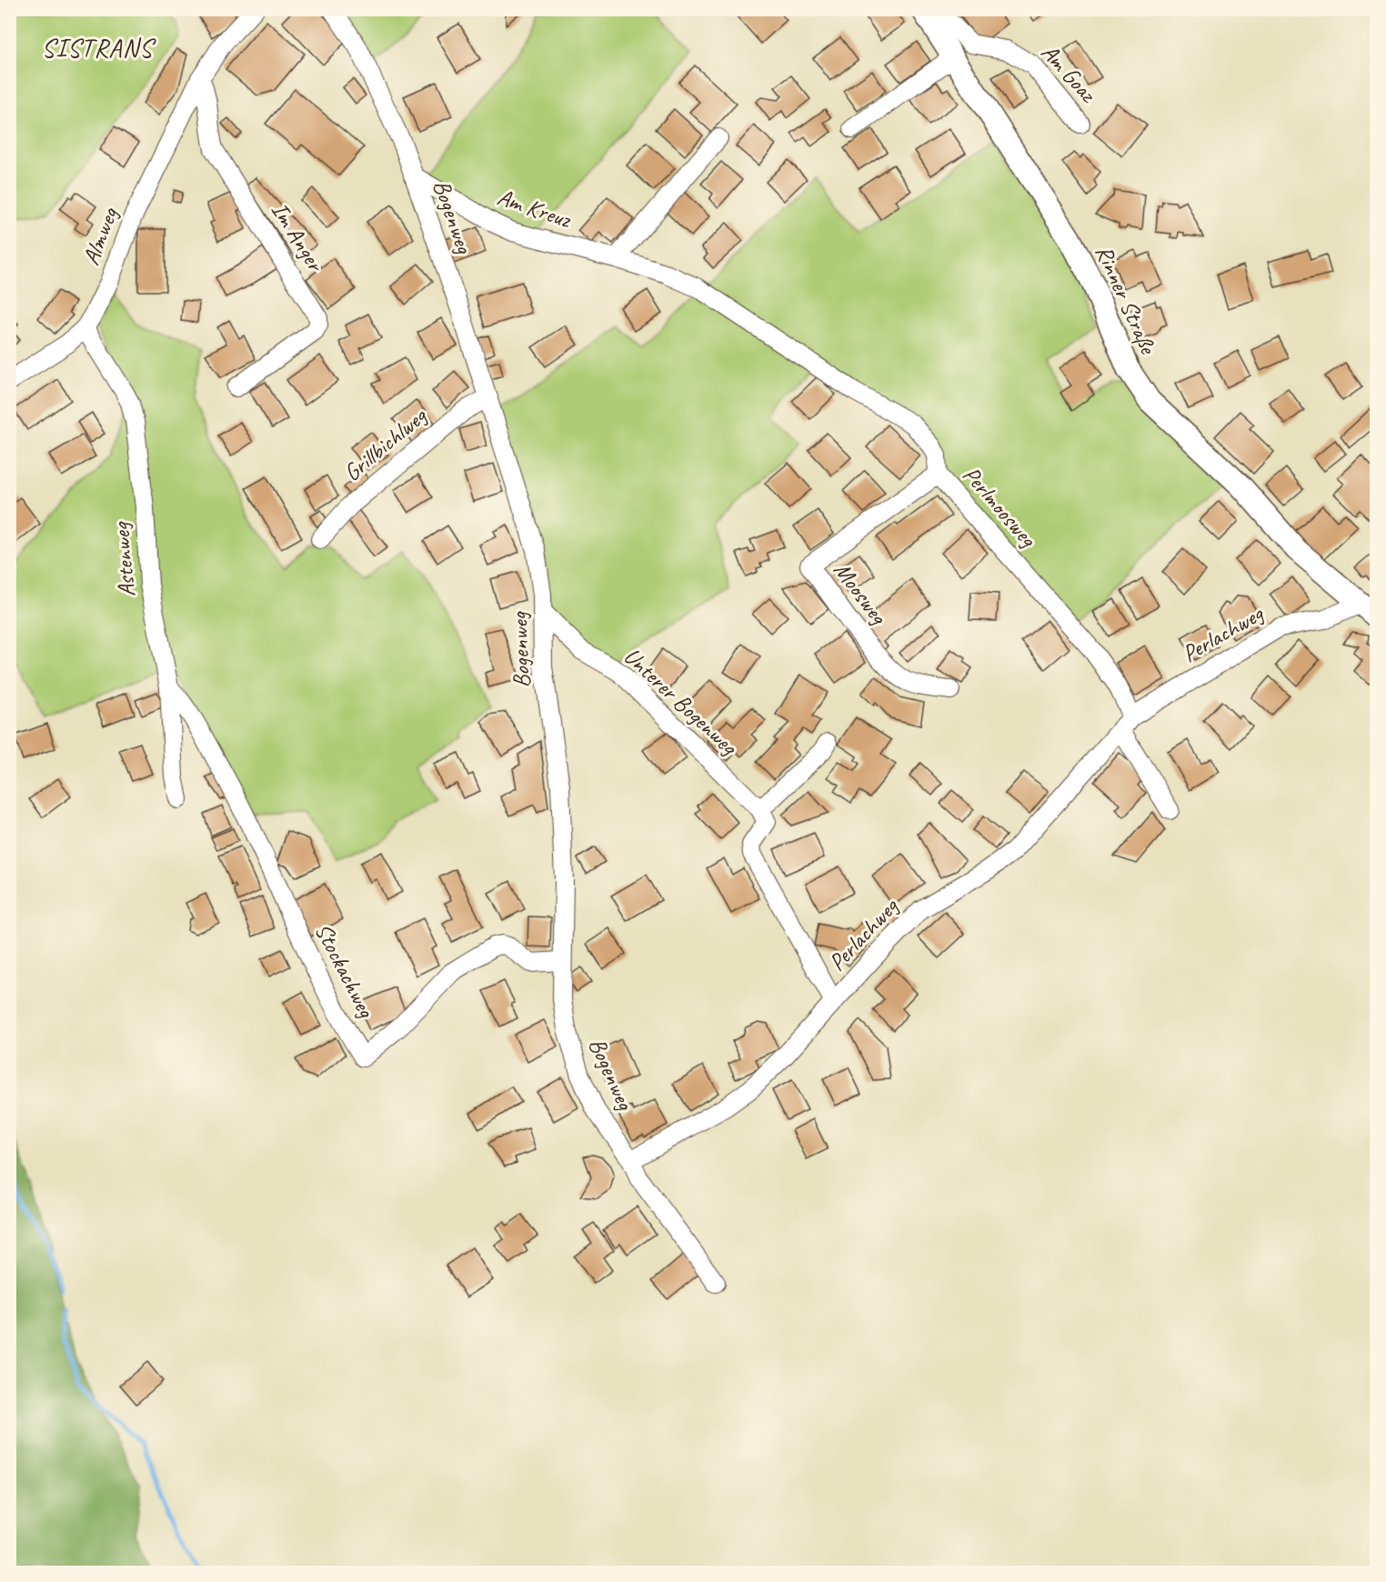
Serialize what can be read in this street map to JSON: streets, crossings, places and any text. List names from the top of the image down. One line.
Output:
{"streets":{"main road":["Rinner Straße"],"street":["Am Goaz","Am Kreuz","Bogenweg","Almweg","Im Anger","Grillbichlweg","Perlmoosweg","Astenweg","Moosweg","Perlachweg","Unterer Bogenweg","Stockachweg"]},"crossings":[["Am Kreuz","Bogenweg"],["Am Kreuz","Perlmoosweg"],["Bogenweg","Grillbichlweg"],["Bogenweg","Perlachweg"],["Bogenweg","Unterer Bogenweg"],["Bogenweg","Stockachweg"],["Almweg","Im Anger"],["Almweg","Astenweg"],["Rinner Straße","Perlachweg"],["Perlmoosweg","Moosweg"],["Perlmoosweg","Perlachweg"],["Astenweg","Stockachweg"]],"districts":["SISTRANS"]}
